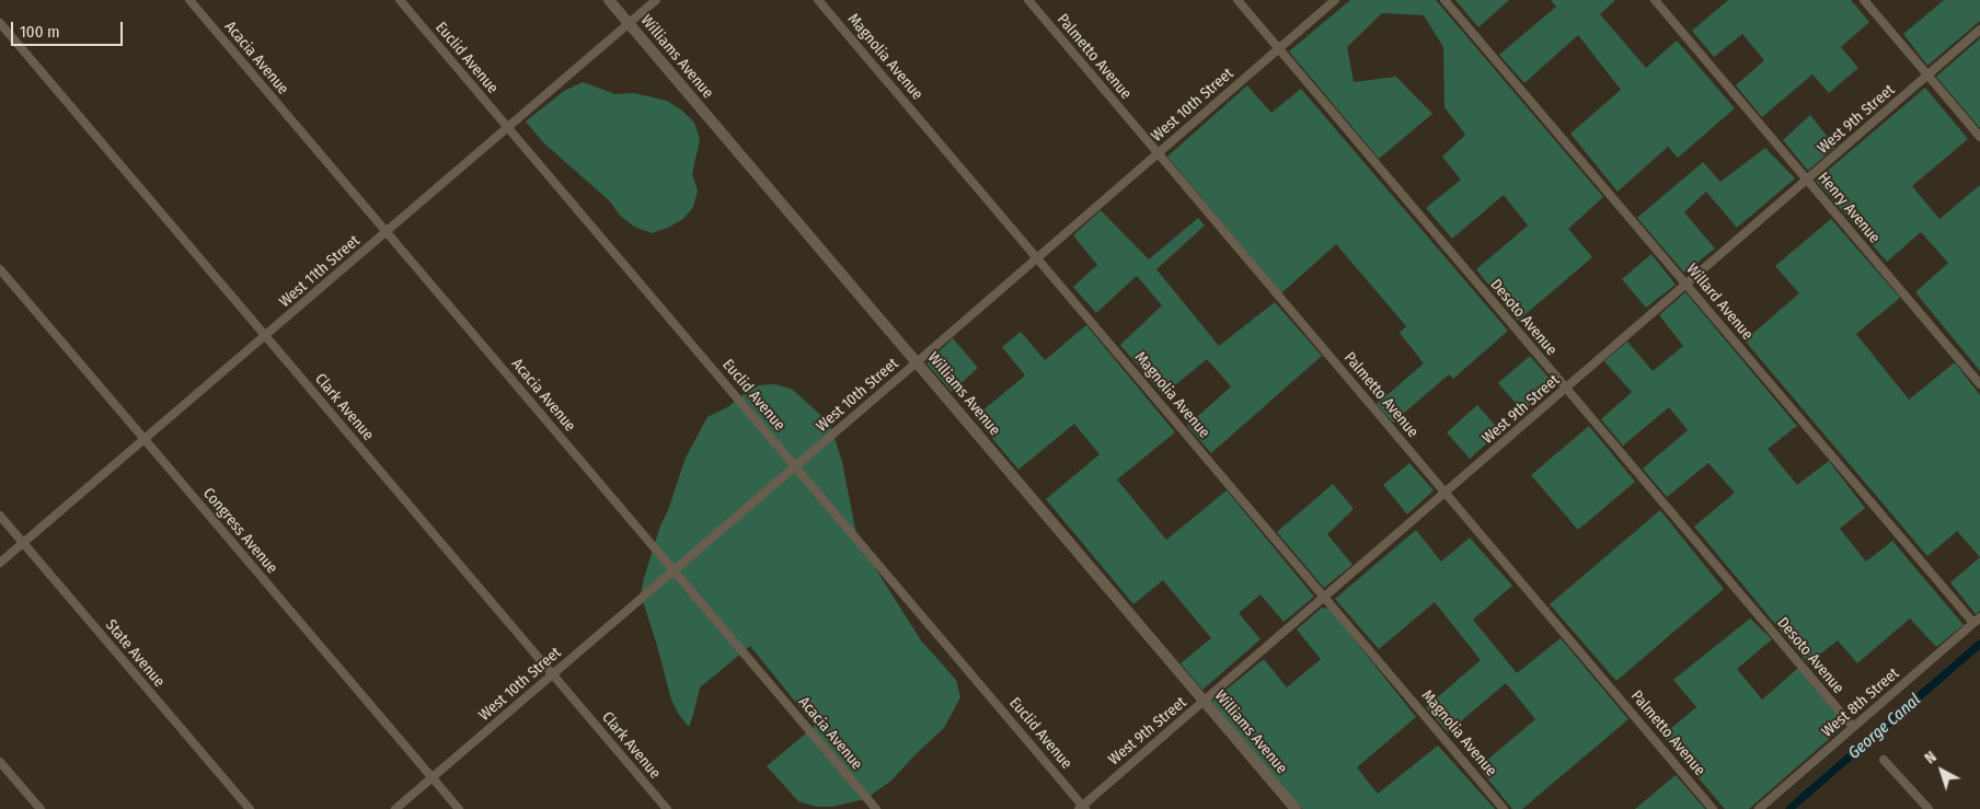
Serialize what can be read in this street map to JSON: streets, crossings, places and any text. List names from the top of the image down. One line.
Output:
{"streets":{"street":["Williams Avenue","Magnolia Avenue","Palmetto Avenue","Acacia Avenue","Euclid Avenue","West 10th Street","West 9th Street","Henry Avenue","West 11th Street","Willard Avenue","Desoto Avenue","Clark Avenue","Congress Avenue","State Avenue","West 8th Street"]},"crossings":[["Williams Avenue","West 10th Street"],["Williams Avenue","West 9th Street"],["Williams Avenue","West 11th Street"],["Magnolia Avenue","West 10th Street"],["Magnolia Avenue","West 9th Street"],["Palmetto Avenue","West 10th Street"],["Palmetto Avenue","West 9th Street"],["Acacia Avenue","West 10th Street"],["Acacia Avenue","West 11th Street"],["Euclid Avenue","West 10th Street"],["Euclid Avenue","West 9th Street"],["Euclid Avenue","West 11th Street"],["West 10th Street","Desoto Avenue"],["West 10th Street","Clark Avenue"],["West 10th Street","Congress Avenue"],["West 9th Street","Henry Avenue"],["West 9th Street","Willard Avenue"],["West 9th Street","Desoto Avenue"],["West 11th Street","Clark Avenue"],["West 11th Street","Congress Avenue"],["West 11th Street","State Avenue"],["Willard Avenue","West 8th Street"],["Desoto Avenue","West 8th Street"]],"water":["George Canal"],"scale_bar":"100 m","north":"top left"}
